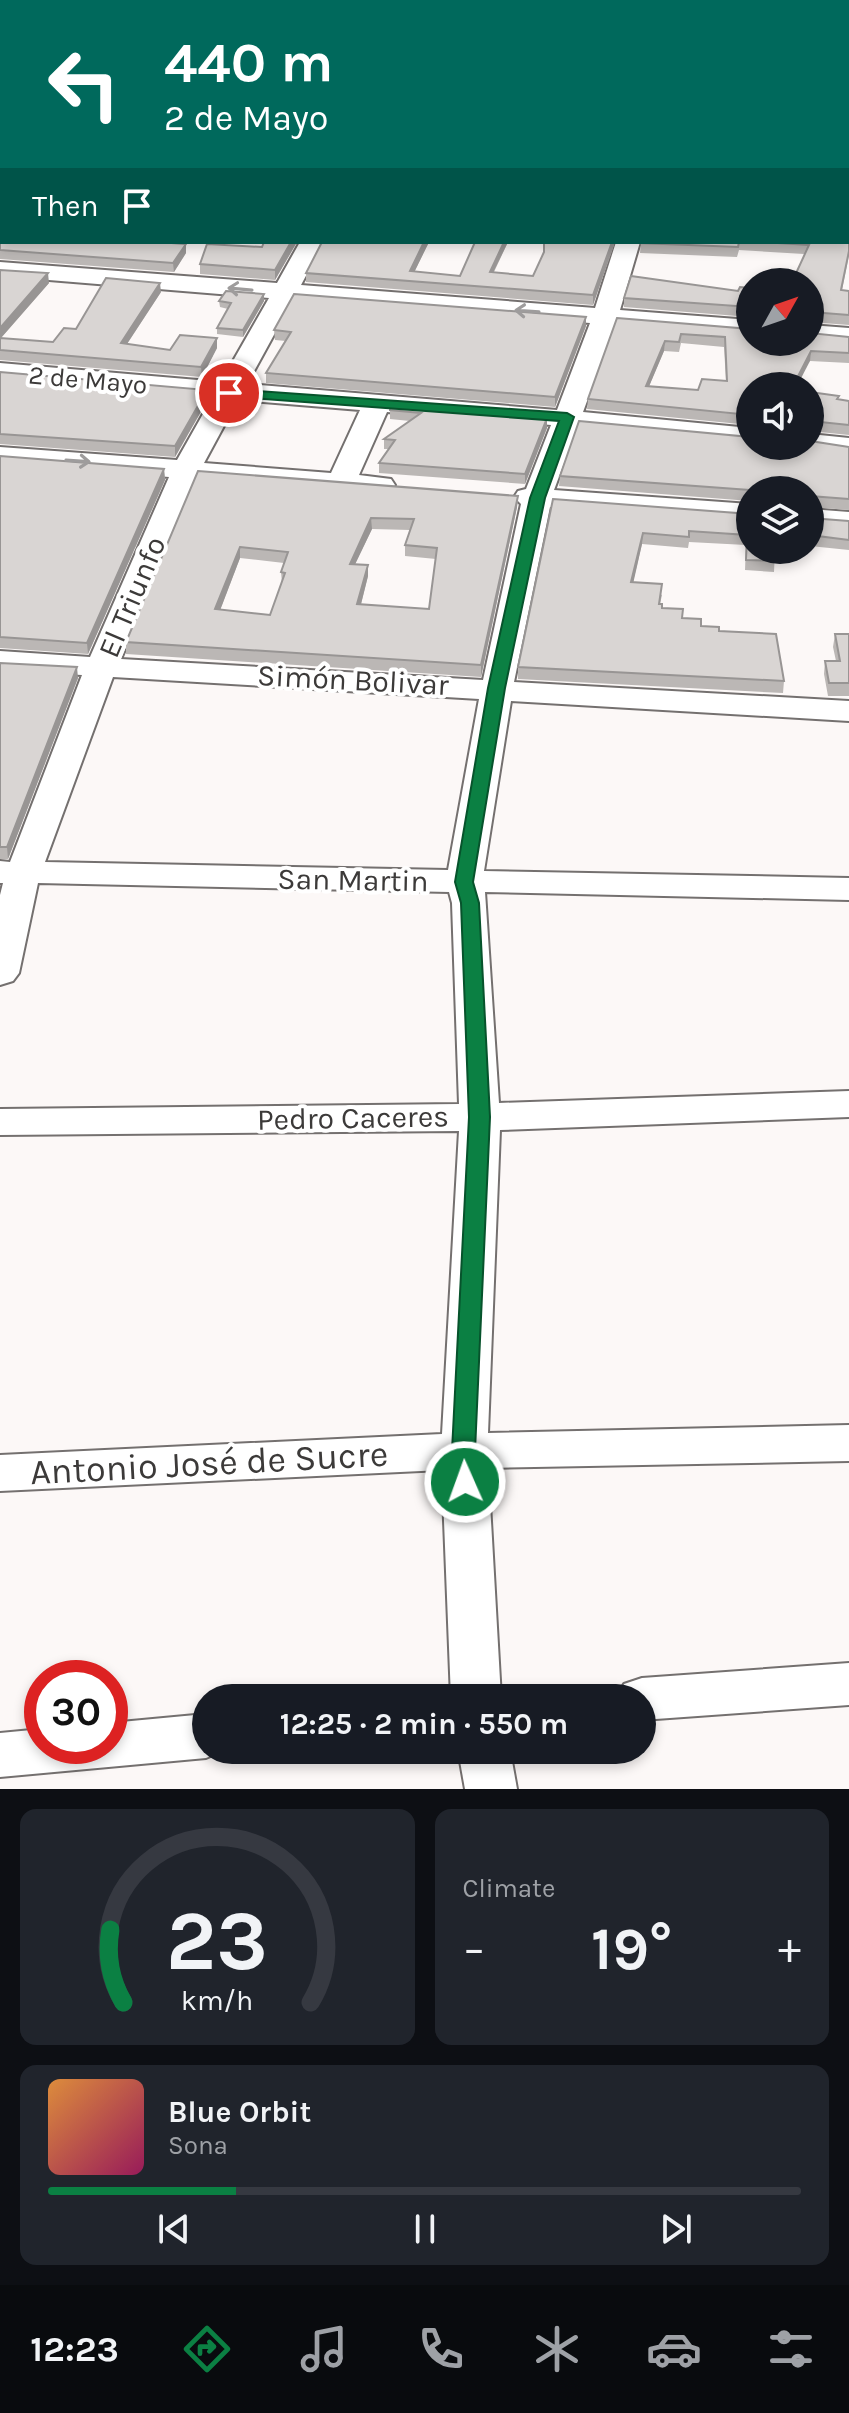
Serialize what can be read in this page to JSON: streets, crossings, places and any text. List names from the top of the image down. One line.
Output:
{"streets":{"street":["2 de Mayo","El Triunfo","Simón Bolivar","San Martin","Pedro Caceres","Antonio José de Sucre"]},"crossings":[["2 de Mayo","El Triunfo"],["El Triunfo","Simón Bolivar"],["El Triunfo","San Martin"]],"north":"top right","page":{"turn":["440 m","2 de Mayo"],"then":"Then","limit":"30","trip":"12:25 · 2 min · 550 m","tile":"Climate","heat":["−","19°","+"],"song":["Blue Orbit","Sona"],"tabs":"12:23","gauge":["23","km/h"]}}
